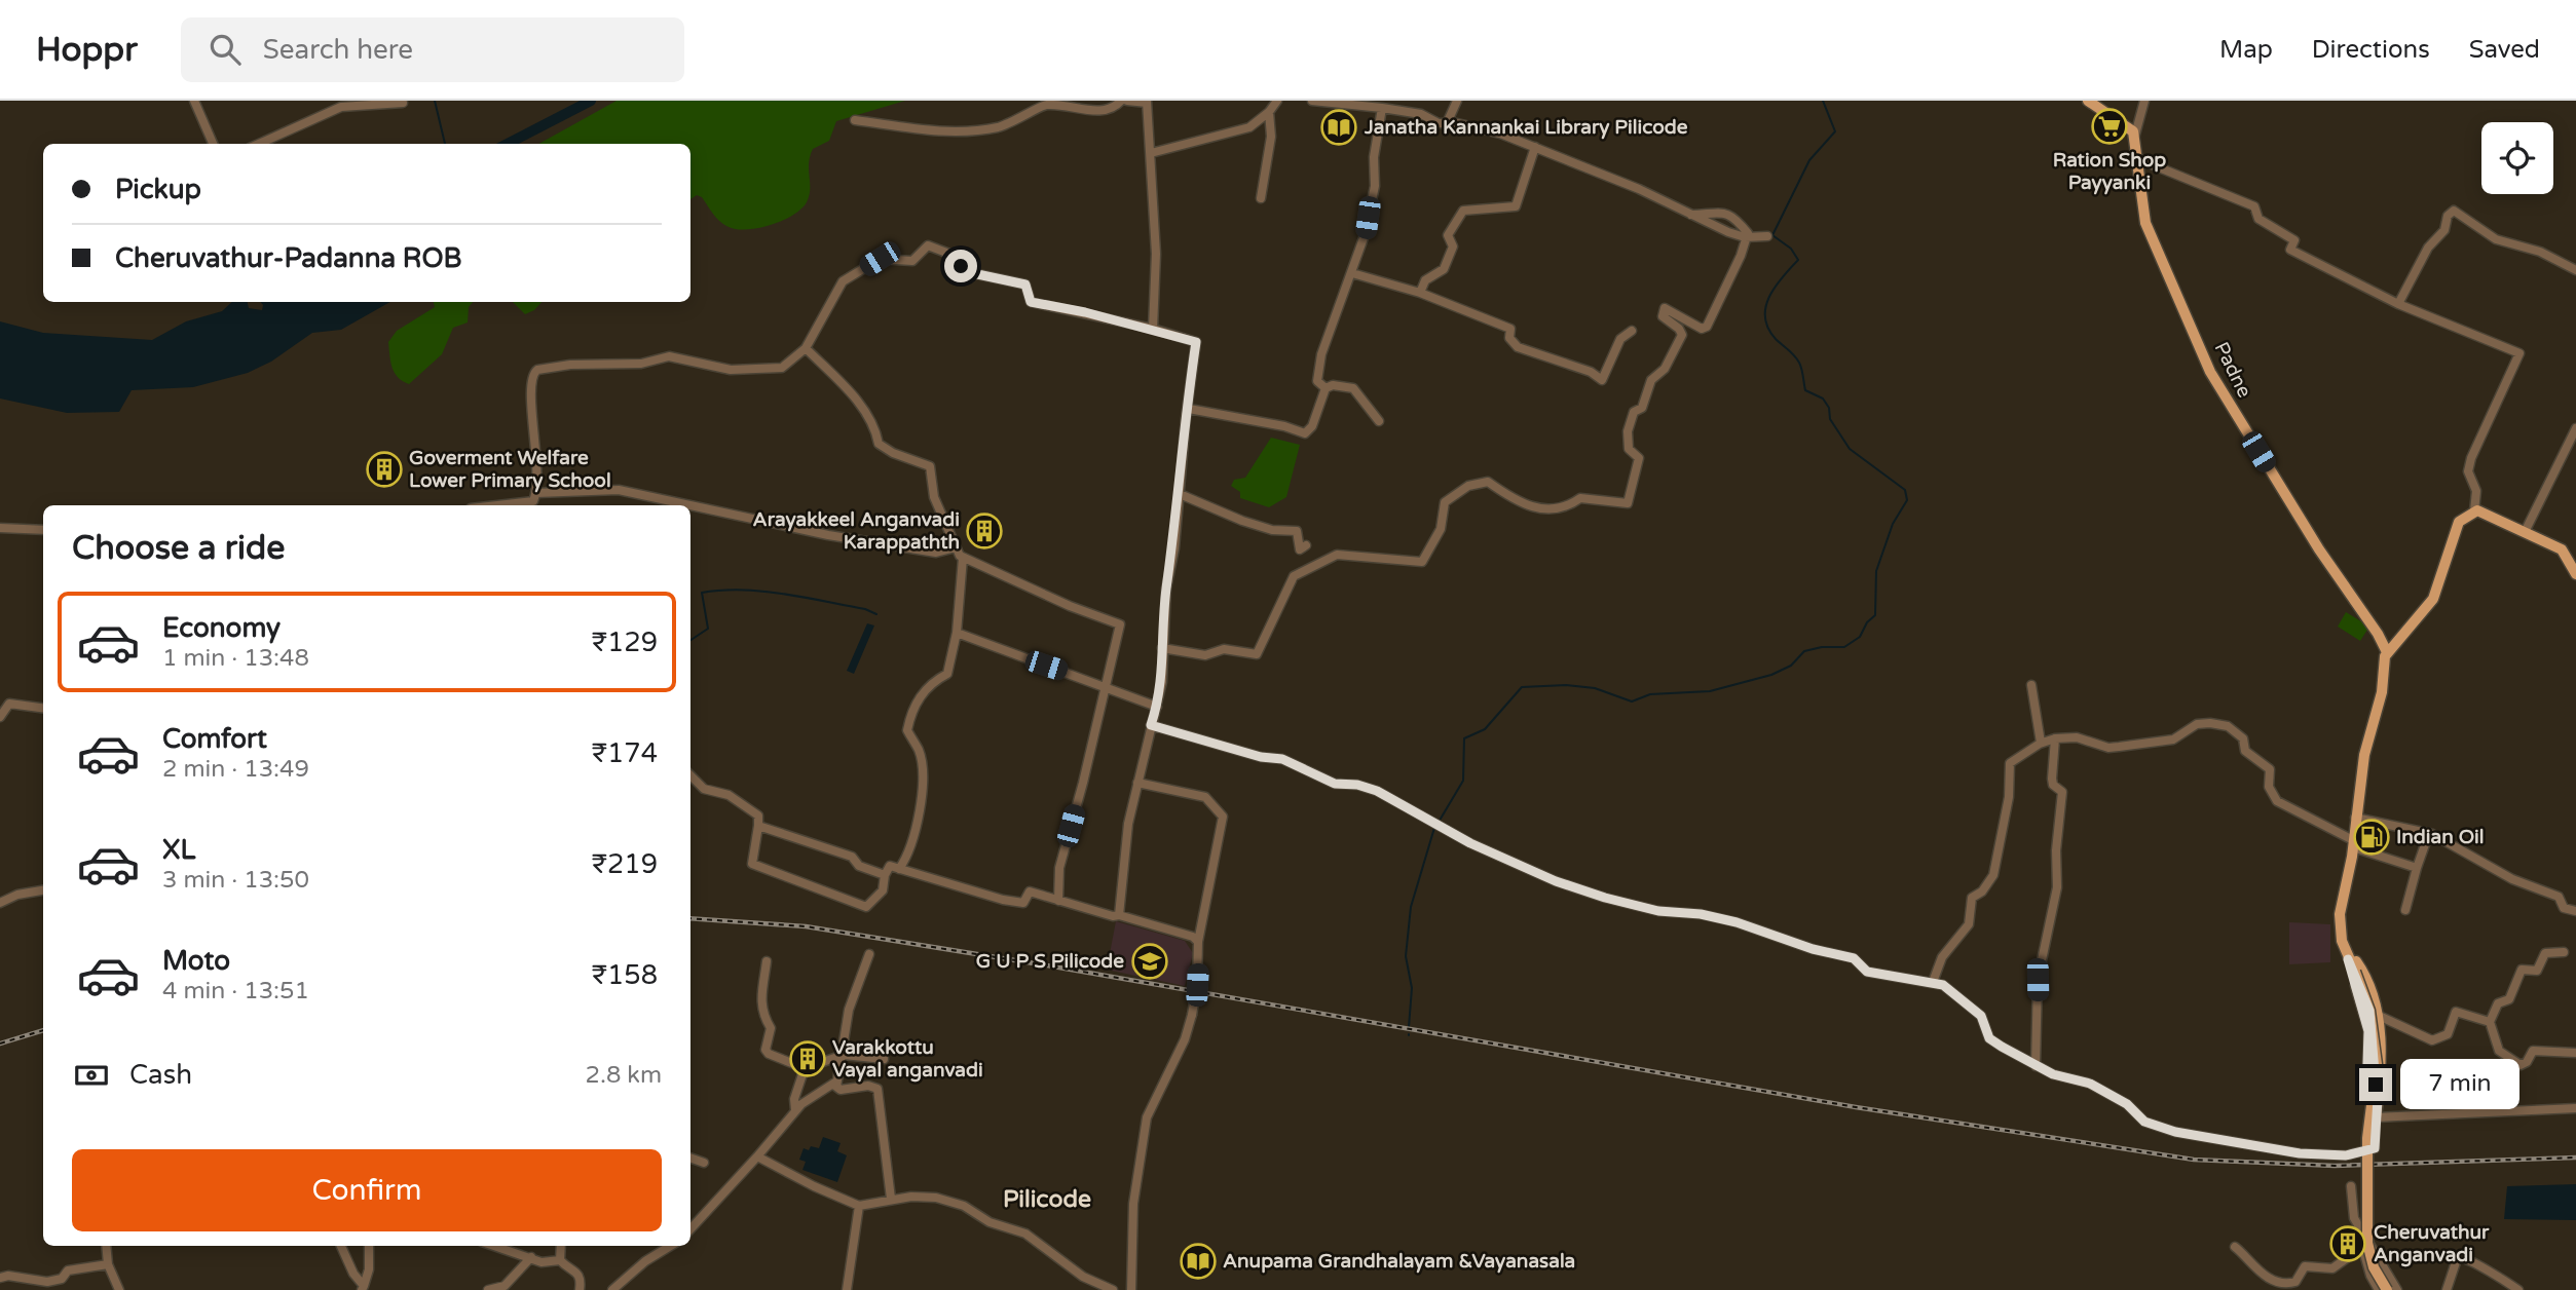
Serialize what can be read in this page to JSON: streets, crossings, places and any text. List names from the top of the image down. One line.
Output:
{"streets":{"main road":["Padne"]},"districts":["Pilicode"],"places":{"supermarket":["Ration Shop Payyanki"],"library":["Janatha Kannankai Library Pilicode","Anupama Grandhalayam &Vayanasala"],"building":["Goverment Welfare Lower Primary School","Arayakkeel Anganvadi Karappathth","Varakkottu Vayal anganvadi","Cheruvathur Anganvadi"],"fuel station":["Indian Oil"],"school or university":["G U P S Pilicode"]},"page":{"header":"Hoppr","search":"Search here","nav":["Map","Directions","Saved"],"banner":["Pickup","Cheruvathur-Padanna ROB"],"heading":"Choose a ride","list":[{"name":"Economy","note":"1 min · 13:48","value":"₹129"},{"name":"Comfort","note":"2 min · 13:49","value":"₹174"},{"name":"XL","note":"3 min · 13:50","value":"₹219"},{"name":"Moto","note":"4 min · 13:51","value":"₹158"}],"pay":["Cash","2.8 km"],"bubble":"7 min","buttons":"Confirm"}}
